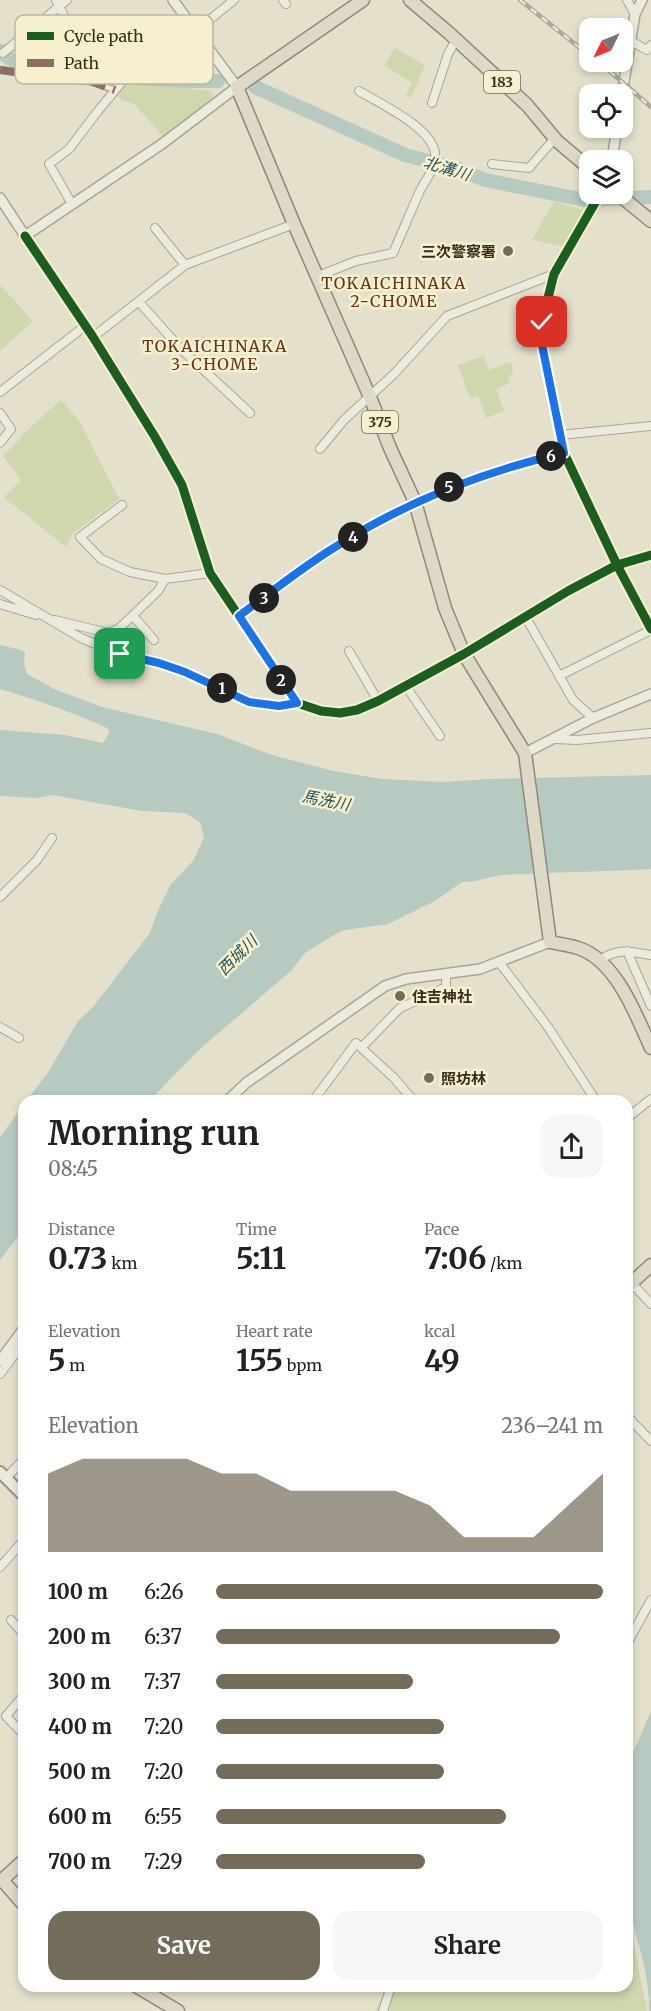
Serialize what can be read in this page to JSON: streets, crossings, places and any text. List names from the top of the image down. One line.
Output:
{"streets":{"highway":["183","375"]},"districts":["TOKAICHINAKA 2-CHOME","TOKAICHINAKA 3-CHOME"],"water":["北溝川","馬洗川","西城川"],"places":["三次警察署","住吉神社","照坊林"],"legend":["Cycle path","Path"],"north":"bottom left","page":{"pins":["6","5","4","3","2","1"],"heading":["Morning run","08:45"],"stats":[["Distance","0.73 km"],["Time","5:11"],["Pace","7:06 /km"],["Elevation","5 m"],["Heart rate","155 bpm"],["kcal","49"]],"chart":["Elevation","236–241 m"],"list":[{"name":"100 m","note":"6:26"},{"name":"200 m","note":"6:37"},{"name":"300 m","note":"7:37"},{"name":"400 m","note":"7:20"},{"name":"500 m","note":"7:20"},{"name":"600 m","note":"6:55"},{"name":"700 m","note":"7:29"}],"buttons":["Save","Share"]}}
